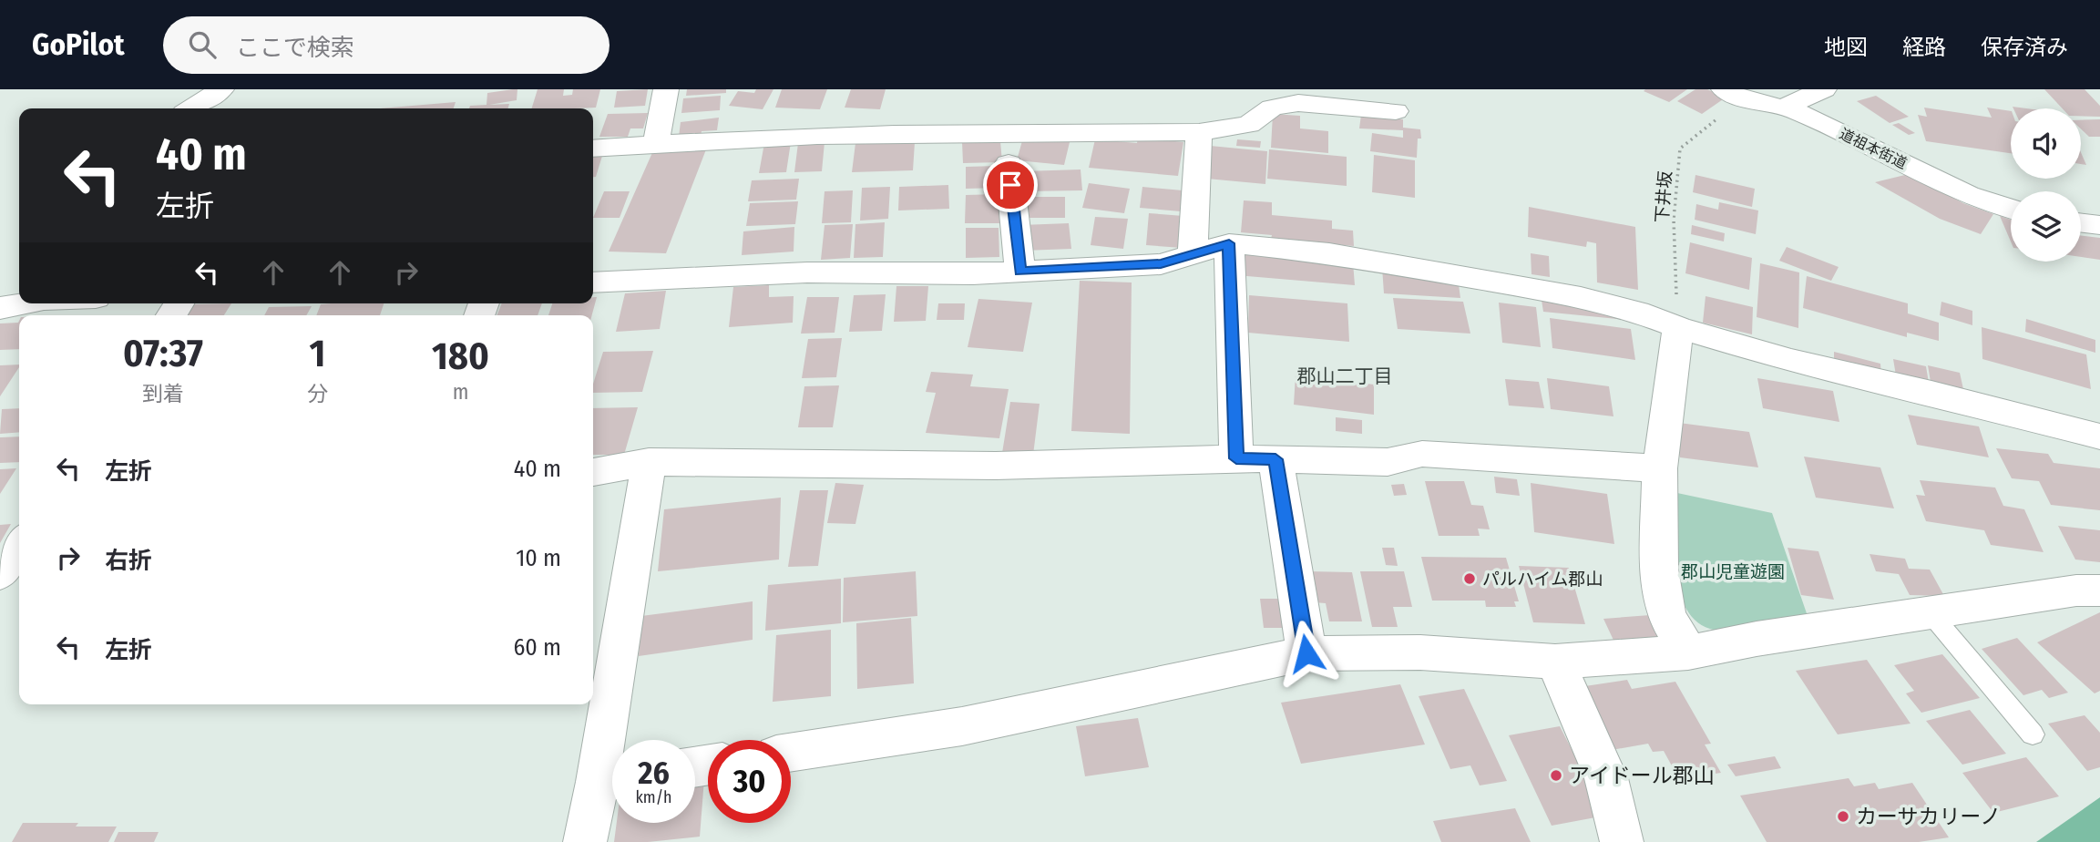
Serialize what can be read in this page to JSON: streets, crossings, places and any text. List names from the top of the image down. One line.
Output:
{"streets":{"street":["道祖本街道"],"path":["下井坂"]},"crossings":[["道祖本街道","下井坂"]],"districts":["郡山二丁目"],"parks":["郡山児童遊園"],"places":["パルハイム郡山","アイドール郡山","カーサカリーノ"],"page":{"header":"GoPilot","search":"ここで検索","nav":["地図","経路","保存済み"],"turn":["40 m","左折"],"eta":["07:37","到着","1","分","180","m"],"list":[{"name":"左折","value":"40 m"},{"name":"右折","value":"10 m"},{"name":"左折","value":"60 m"}],"speed":"26 km/h","limit":"30"}}
